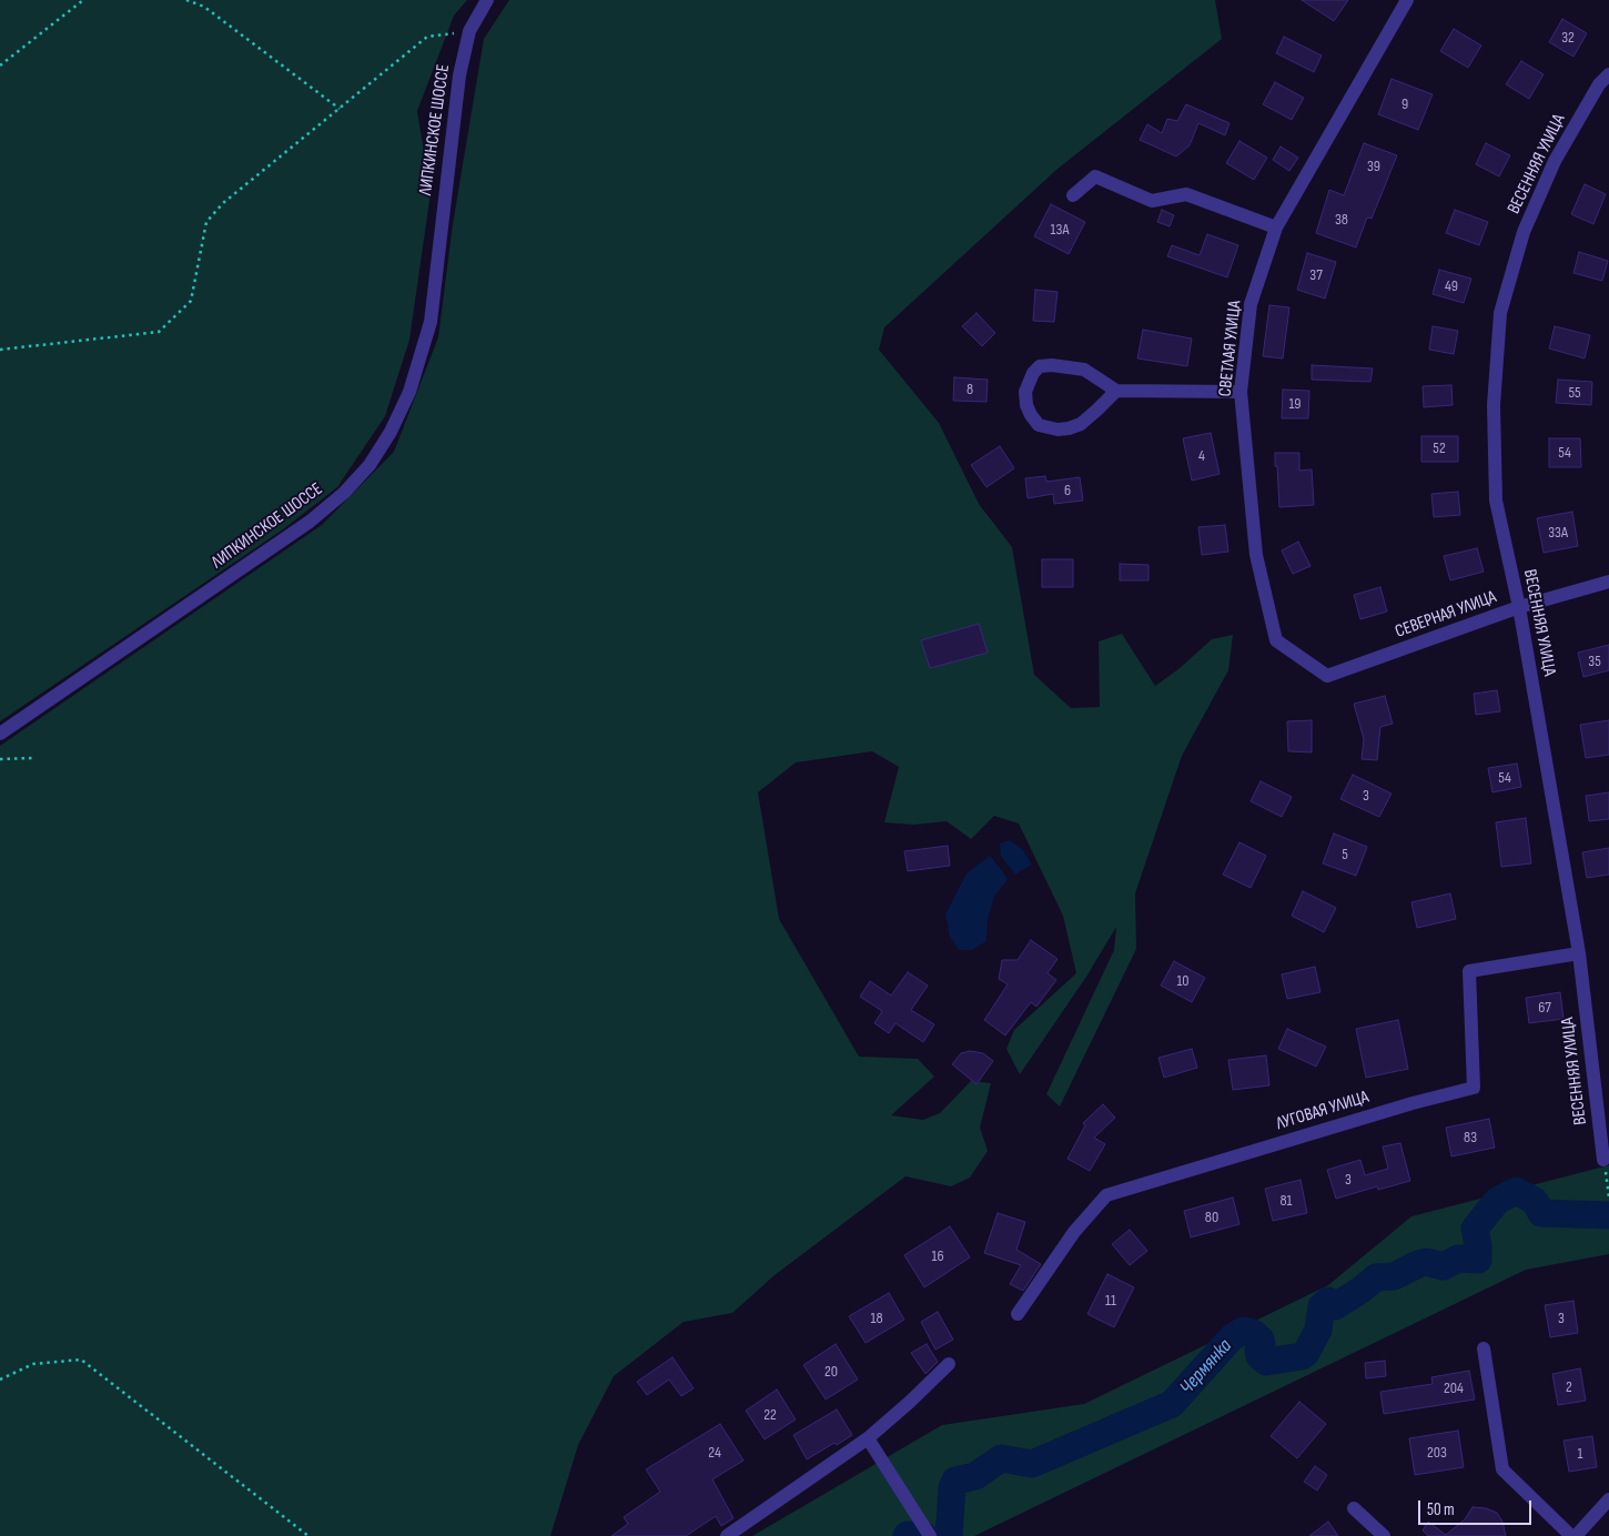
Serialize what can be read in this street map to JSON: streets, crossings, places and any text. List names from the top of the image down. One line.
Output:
{"streets":{"street":["ЛИПКИНСКОЕ ШОССЕ","ВЕСЕННЯЯ УЛИЦА","СВЕТЛАЯ УЛИЦА","СЕВЕРНАЯ УЛИЦА","ЛУГОВАЯ УЛИЦА"]},"crossings":[["ВЕСЕННЯЯ УЛИЦА","СЕВЕРНАЯ УЛИЦА"],["ВЕСЕННЯЯ УЛИЦА","ЛУГОВАЯ УЛИЦА"],["СВЕТЛАЯ УЛИЦА","СЕВЕРНАЯ УЛИЦА"]],"water":["Чермянка"],"house_numbers":["32","9","39","38","13А","37","49","8","55","19","52","54","4","6","33А","35","54","3","5","10","67","83","3","81","80","16","11","18","3","20","2","204","22","24","203","1"],"scale_bar":"50 m"}
